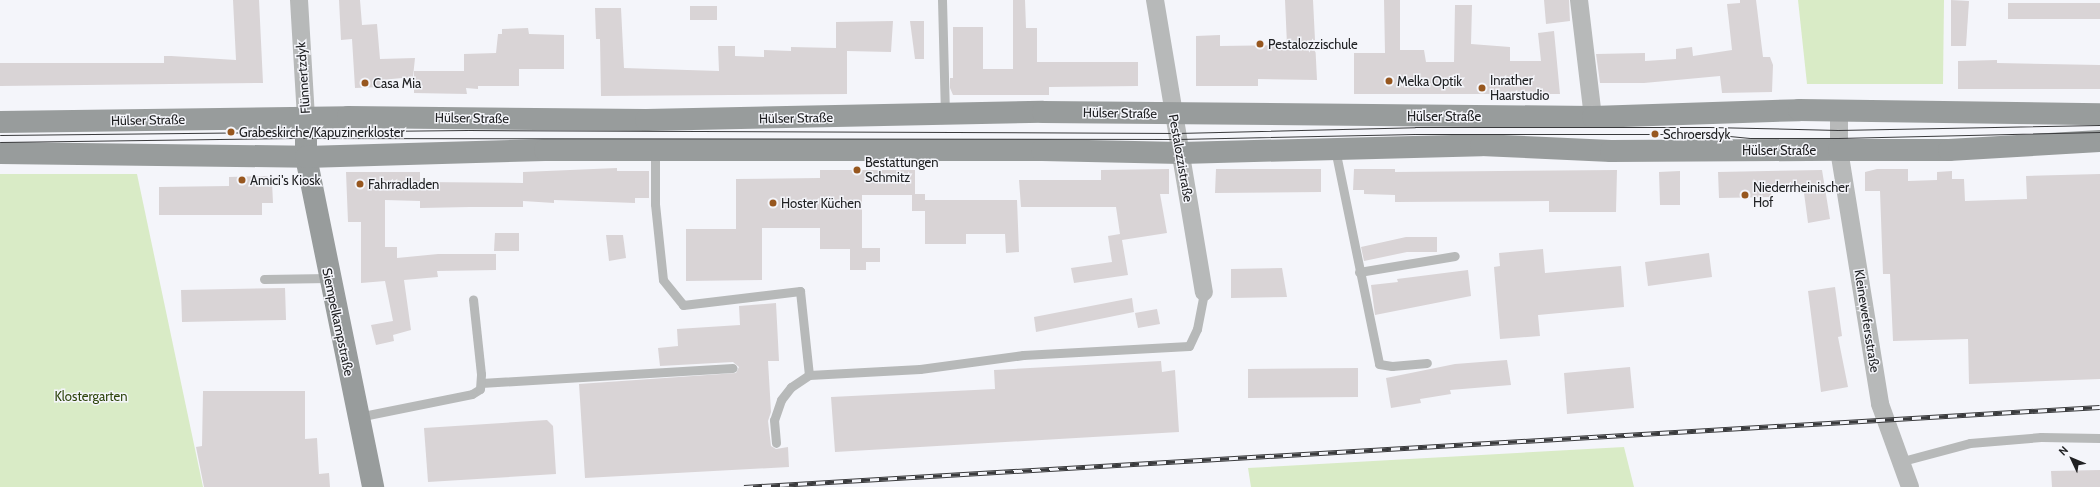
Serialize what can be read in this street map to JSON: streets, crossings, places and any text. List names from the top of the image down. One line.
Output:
{"streets":{"street":["Flünnertzdyk","Hülser Straße","Pestalozzistraße","Kleinewefersstraße","Siempelkampstraße"]},"crossings":[["Flünnertzdyk","Hülser Straße"],["Flünnertzdyk","Siempelkampstraße"],["Hülser Straße","Pestalozzistraße"],["Hülser Straße","Kleinewefersstraße"],["Hülser Straße","Siempelkampstraße"]],"parks":["Klostergarten"],"places":["Pestalozzischule","Melka Optik","Casa Mia","Inrather Haarstudio","Grabeskirche/Kapuzinerkloster","Schroersdyk","Bestattungen Schmitz","Amici's Kiosk","Fahrradladen","Niederrheinischer Hof","Hoster Küchen"],"north":"top left"}
